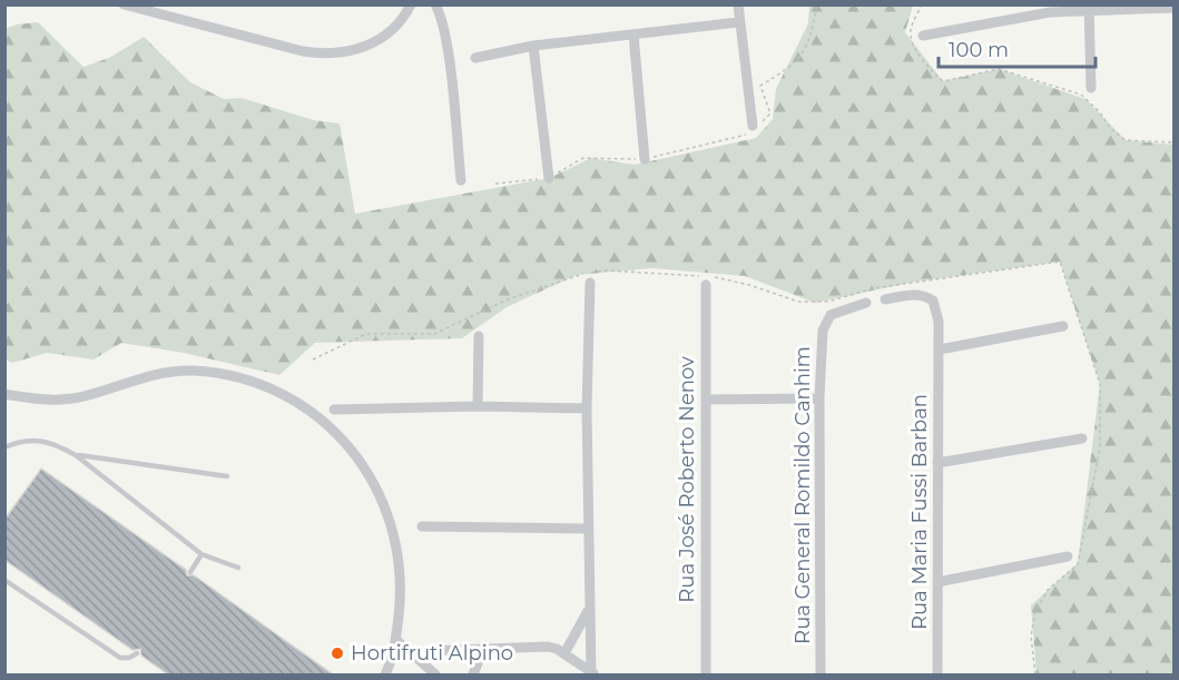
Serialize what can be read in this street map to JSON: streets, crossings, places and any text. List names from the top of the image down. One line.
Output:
{"streets":{"street":["Rua José Roberto Nenov","Rua General Romildo Canhim","Rua Maria Fussi Barban"]},"places":["Hortifruti Alpino"],"scale_bar":"100 m"}
